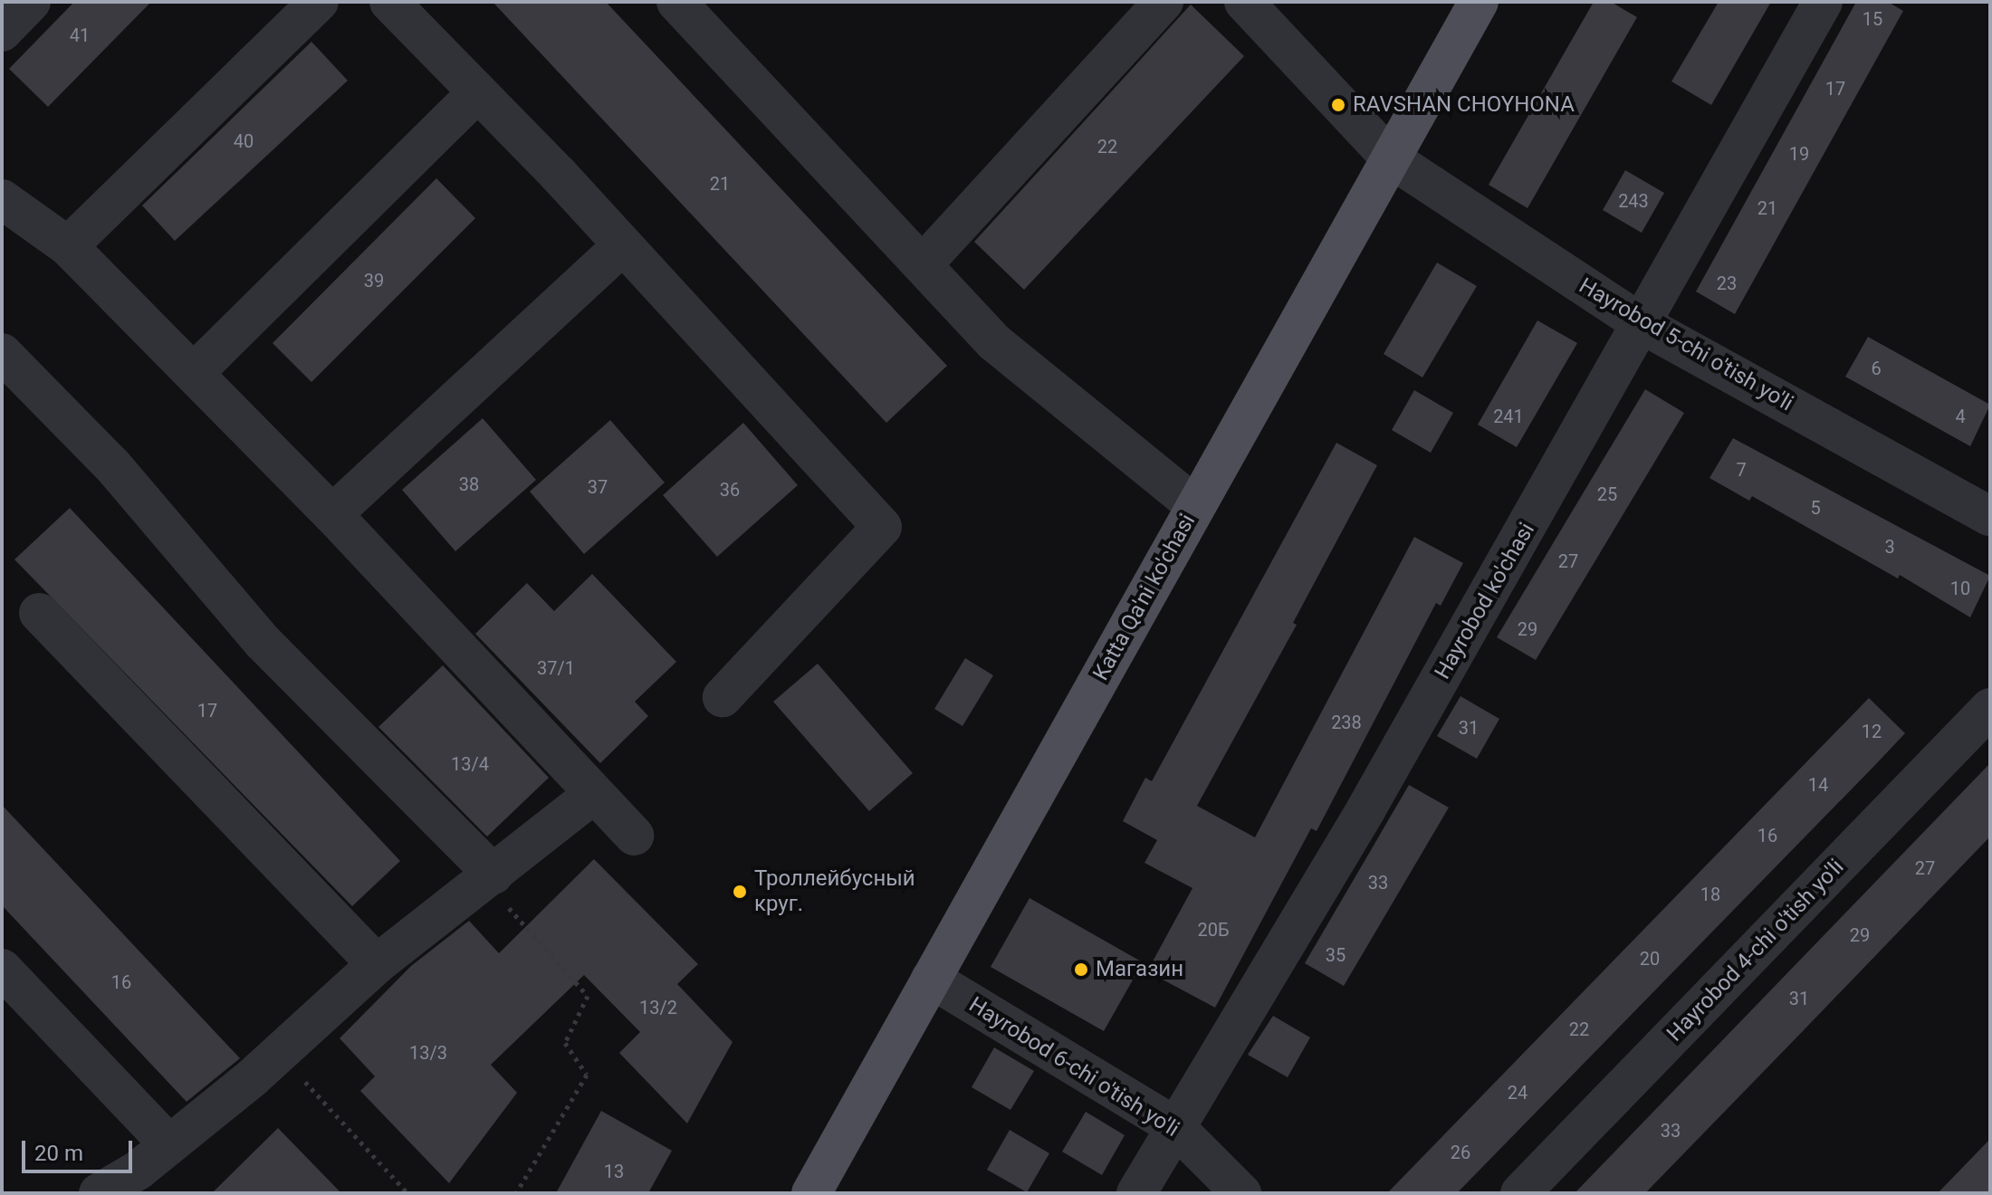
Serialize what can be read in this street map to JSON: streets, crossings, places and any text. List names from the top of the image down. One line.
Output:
{"streets":{"main road":["Katta Qa'ni ko'chasi"],"street":["Hayrobod 5-chi o'tish yo'li","Hayrobod ko'chasi","Hayrobod 4-chi o'tish yo'li","Hayrobod 6-chi o'tish yo'li"]},"crossings":[["Hayrobod 5-chi o'tish yo'li","Katta Qa'ni ko'chasi"],["Hayrobod 5-chi o'tish yo'li","Hayrobod ko'chasi"],["Katta Qa'ni ko'chasi","Hayrobod 6-chi o'tish yo'li"],["Hayrobod ko'chasi","Hayrobod 6-chi o'tish yo'li"]],"places":["RAVSHAN CHOYHONA","Троллейбусный круг.","Магазин"],"house_numbers":["15","41","17","40","22","19","21","243","21","39","23","6","241","4","7","38","37","36","25","5","3","27","10","29","37/1","17","238","31","12","13/4","14","16","27","33","18","20Б","29","35","20","16","31","13/2","22","13/3","24","33","26","13"],"scale_bar":"20 m"}
